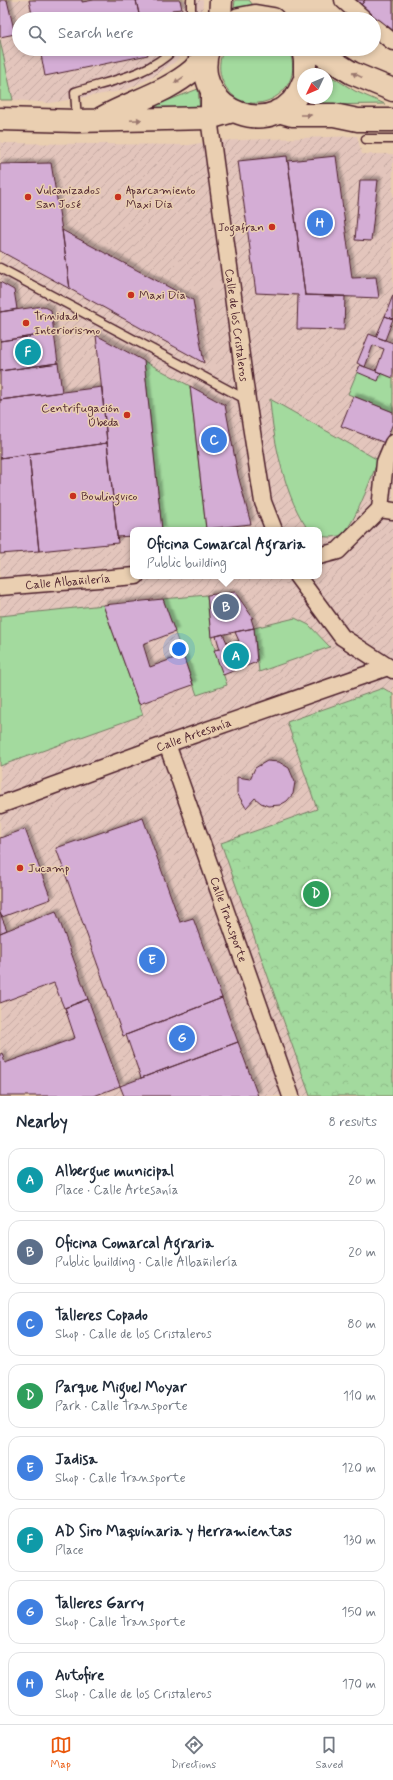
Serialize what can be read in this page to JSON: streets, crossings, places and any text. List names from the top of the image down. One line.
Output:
{"streets":{"street":["Calle de los Cristaleros","Calle Albañilería","Calle Artesanía","Calle Transporte"]},"crossings":[["Calle Artesanía","Calle Transporte"]],"places":["Vulcanizados San José","Aparcamiento Maxi Dia","Jogafran","Maxi Dia","Trinidad Interiorismo","Centrifugación Úbeda","Bowlingvico","Jucamp"],"north":"bottom left","page":{"search":"Search here","pins":["H","F","C","B","A","D","E","G"],"popup":["Oficina Comarcal Agraria","Public building"],"heading":["Nearby","8 results"],"list":[{"mark":"A","name":"Albergue municipal","note":"Place · Calle Artesanía","value":"20 m"},{"mark":"B","name":"Oficina Comarcal Agraria","note":"Public building · Calle Albañilería","value":"20 m"},{"mark":"C","name":"Talleres Copado","note":"Shop · Calle de los Cristaleros","value":"80 m"},{"mark":"D","name":"Parque Miguel Moyar","note":"Park · Calle Transporte","value":"110 m"},{"mark":"E","name":"Jadisa","note":"Shop · Calle Transporte","value":"120 m"},{"mark":"F","name":"AD Siro Maquinaria y Herramientas","note":"Place","value":"130 m"},{"mark":"G","name":"Talleres Garry","note":"Shop · Calle Transporte","value":"150 m"},{"mark":"H","name":"Autofire","note":"Shop · Calle de los Cristaleros","value":"170 m"}],"nav":["Map","Directions","Saved"]}}
